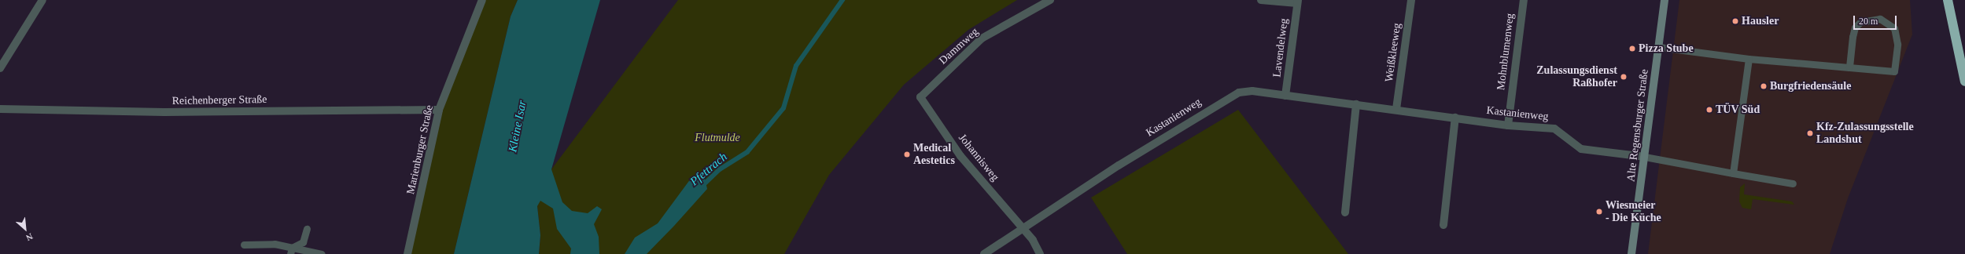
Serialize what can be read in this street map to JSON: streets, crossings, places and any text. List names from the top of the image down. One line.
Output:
{"streets":{"street":["Dammweg","Lavendelweg","Mohnblumenweg","Weißkleeweg","Reichenberger Straße","Kastanienweg","Alte Regensburger Straße","Marienburger Straße","Johannisweg"]},"crossings":[["Dammweg","Johannisweg"],["Lavendelweg","Kastanienweg"],["Mohnblumenweg","Kastanienweg"],["Weißkleeweg","Kastanienweg"],["Reichenberger Straße","Marienburger Straße"],["Kastanienweg","Alte Regensburger Straße"],["Kastanienweg","Johannisweg"]],"water":["Kleine Isar","Pfettrach"],"parks":["Flutmulde"],"places":["Hausler","Pizza Stube","Zulassungsdienst Raßhofer","Burgfriedensäule","TÜV Süd","Kfz-Zulassungsstelle Landshut","Medical Aestetics","Wiesmeier - Die Küche"],"scale_bar":"20 m","north":"bottom right"}
